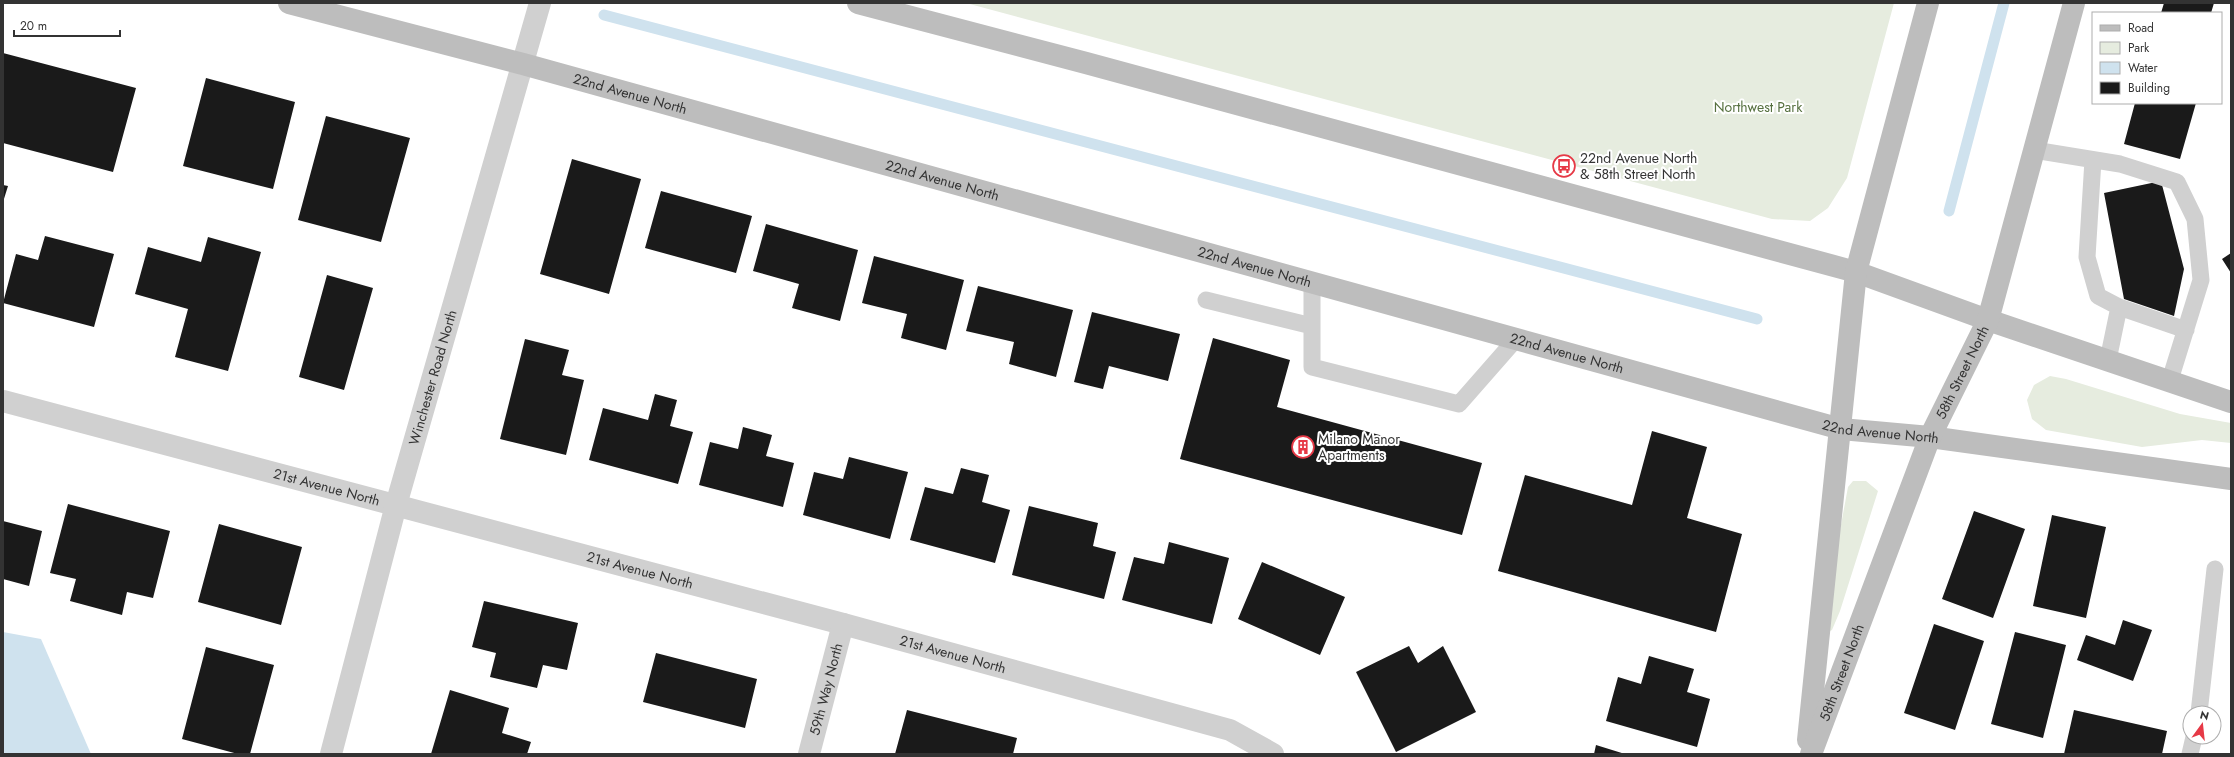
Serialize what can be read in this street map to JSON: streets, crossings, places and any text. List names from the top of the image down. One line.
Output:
{"streets":{"main road":["22nd Avenue North","58th Street North"],"street":["Winchester Road North","21st Avenue North","59th Way North"]},"crossings":[["22nd Avenue North","58th Street North"],["22nd Avenue North","Winchester Road North"],["Winchester Road North","21st Avenue North"],["21st Avenue North","59th Way North"]],"parks":["Northwest Park"],"places":{"bus stop":["22nd Avenue North & 58th Street North"],"building":["Milano Manor Apartments"]},"legend":["Road","Park","Water","Building"],"scale_bar":"20 m","north":"top"}
